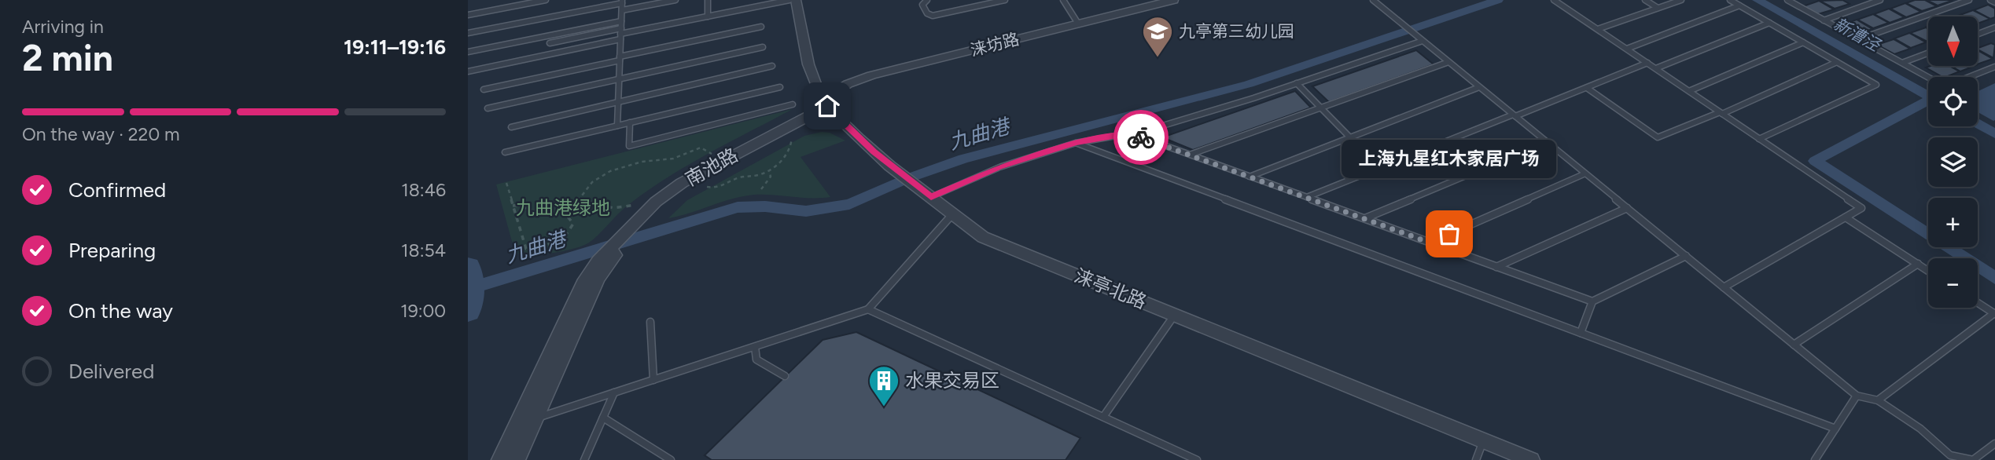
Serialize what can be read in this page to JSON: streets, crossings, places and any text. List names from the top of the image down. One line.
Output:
{"streets":{"street":["涞坊路","南池路","涞亭北路"]},"crossings":[["涞坊路","南池路"],["涞坊路","涞亭北路"],["南池路","涞亭北路"]],"water":["新漕泾","九曲港"],"parks":["九曲港绿地"],"places":{"school or university":["九亭第三幼儿园"],"other":["上海九星红木家居广场"],"building":["水果交易区"]},"north":"bottom","page":{"heading":["2 min","Arriving in","19:11–19:16"],"map_buttons":["+","−"],"bar":"On the way · 220 m","bubble":"上海九星红木家居广场","list":[["Confirmed","18:46"],["Preparing","18:54"],["On the way","19:00"],"Delivered"]}}
